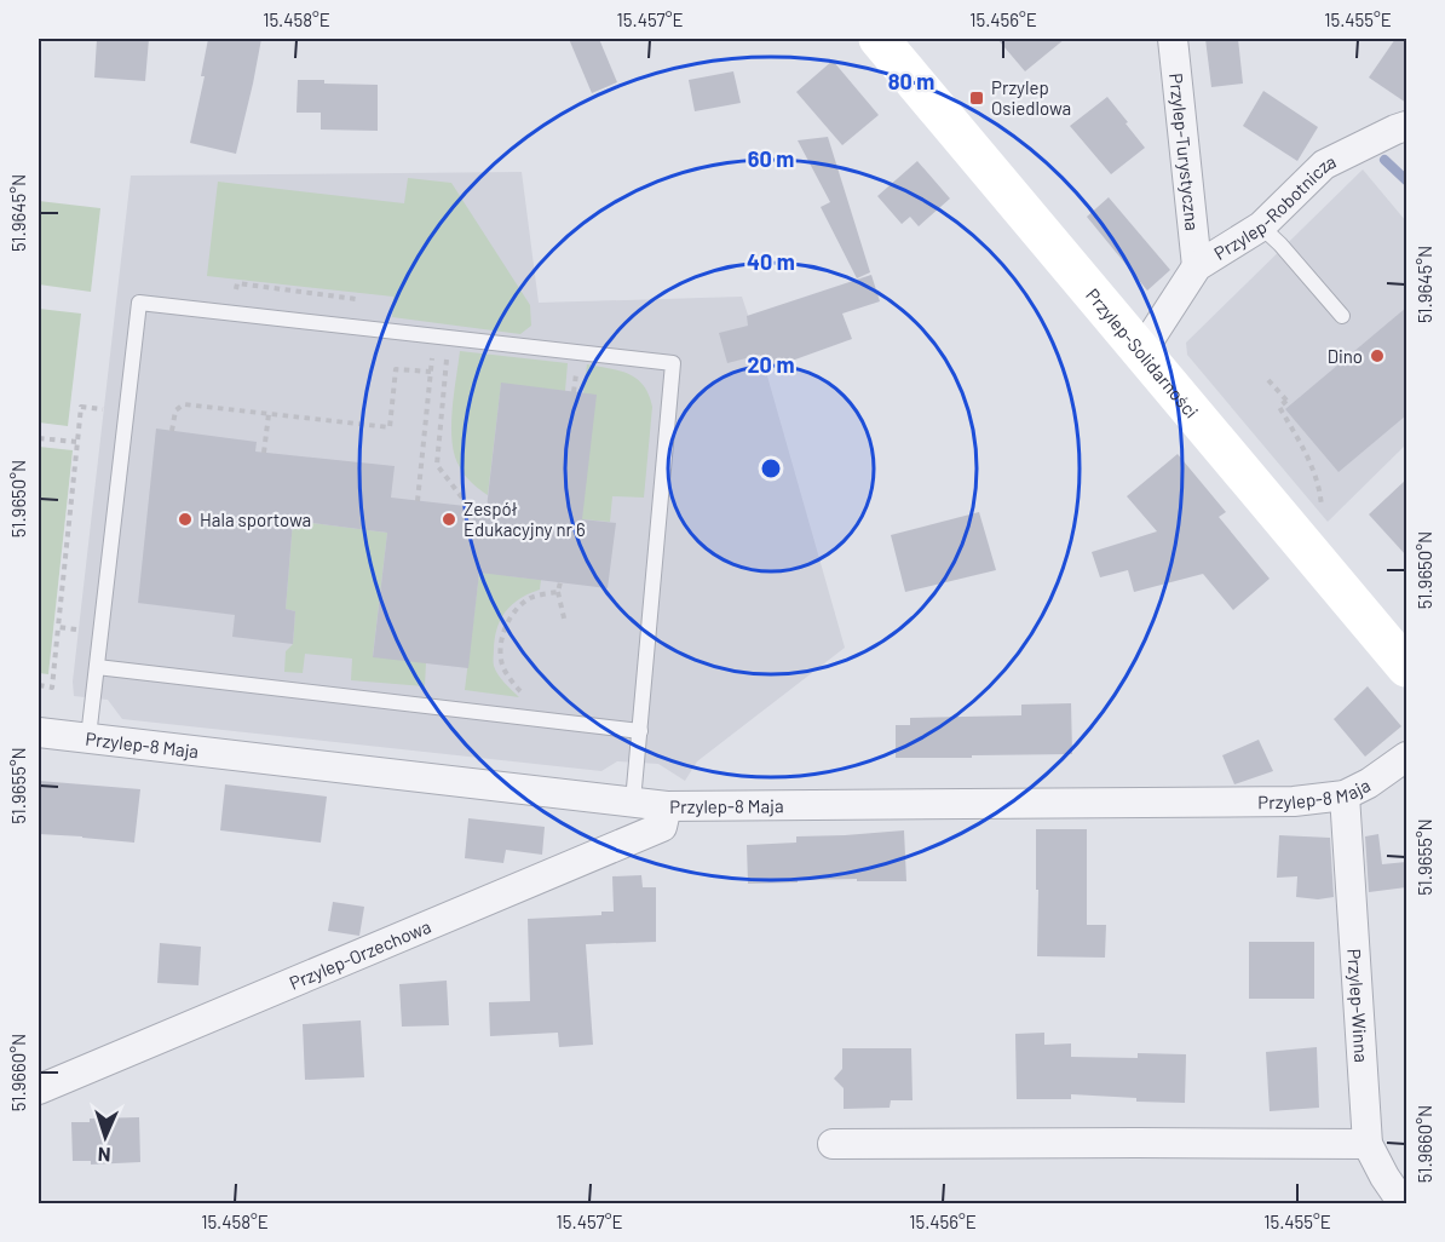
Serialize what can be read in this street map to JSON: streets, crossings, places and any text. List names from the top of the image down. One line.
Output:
{"streets":{"main road":["Przylep-Solidarności"],"street":["Przylep-Turystyczna","Przylep-Robotnicza","Przylep-8 Maja","Przylep-Orzechowa","Przylep-Winna"]},"crossings":[["Przylep-Turystyczna","Przylep-Robotnicza"],["Przylep-Robotnicza","Przylep-Solidarności"],["Przylep-8 Maja","Przylep-Orzechowa"],["Przylep-8 Maja","Przylep-Winna"]],"places":{"transit":["Przylep Osiedlowa"],"other":["Dino","Hala sportowa","Zespół Edukacyjny nr 6"]},"north":"bottom","coordinates":["15.458°E","15.457°E","15.456°E","15.455°E","51.9645°N","51.9650°N","51.9655°N","51.9660°N"],"rings":["80 m","60 m","40 m","20 m"]}
